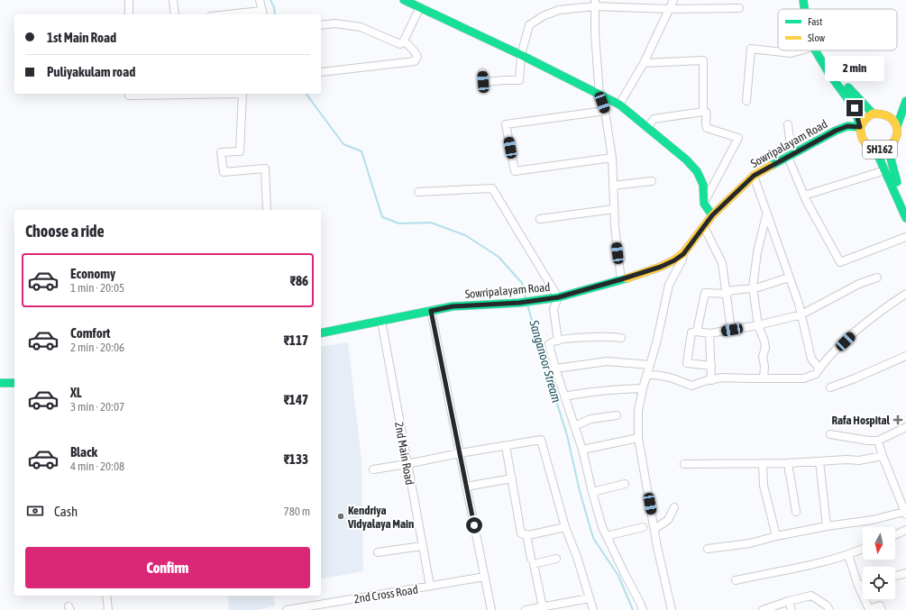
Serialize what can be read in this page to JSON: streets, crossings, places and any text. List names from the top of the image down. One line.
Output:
{"streets":{"street":["Sowripalayam Road","SH162","2nd Main Road","2nd Cross Road"]},"crossings":[["Sowripalayam Road","SH162"],["Sowripalayam Road","2nd Main Road"],["2nd Main Road","2nd Cross Road"]],"water":["Sanganoor Stream"],"places":{"health":["Rafa Hospital"],"other":["Kendriya Vidyalaya Main"]},"legend":["Fast","Slow"],"north":"bottom","page":{"banner":["1st Main Road","Puliyakulam road"],"bubble":"2 min","heading":"Choose a ride","list":[{"name":"Economy","note":"1 min · 20:05","value":"₹86"},{"name":"Comfort","note":"2 min · 20:06","value":"₹117"},{"name":"XL","note":"3 min · 20:07","value":"₹147"},{"name":"Black","note":"4 min · 20:08","value":"₹133"}],"pay":["Cash","780 m"],"buttons":"Confirm"}}
